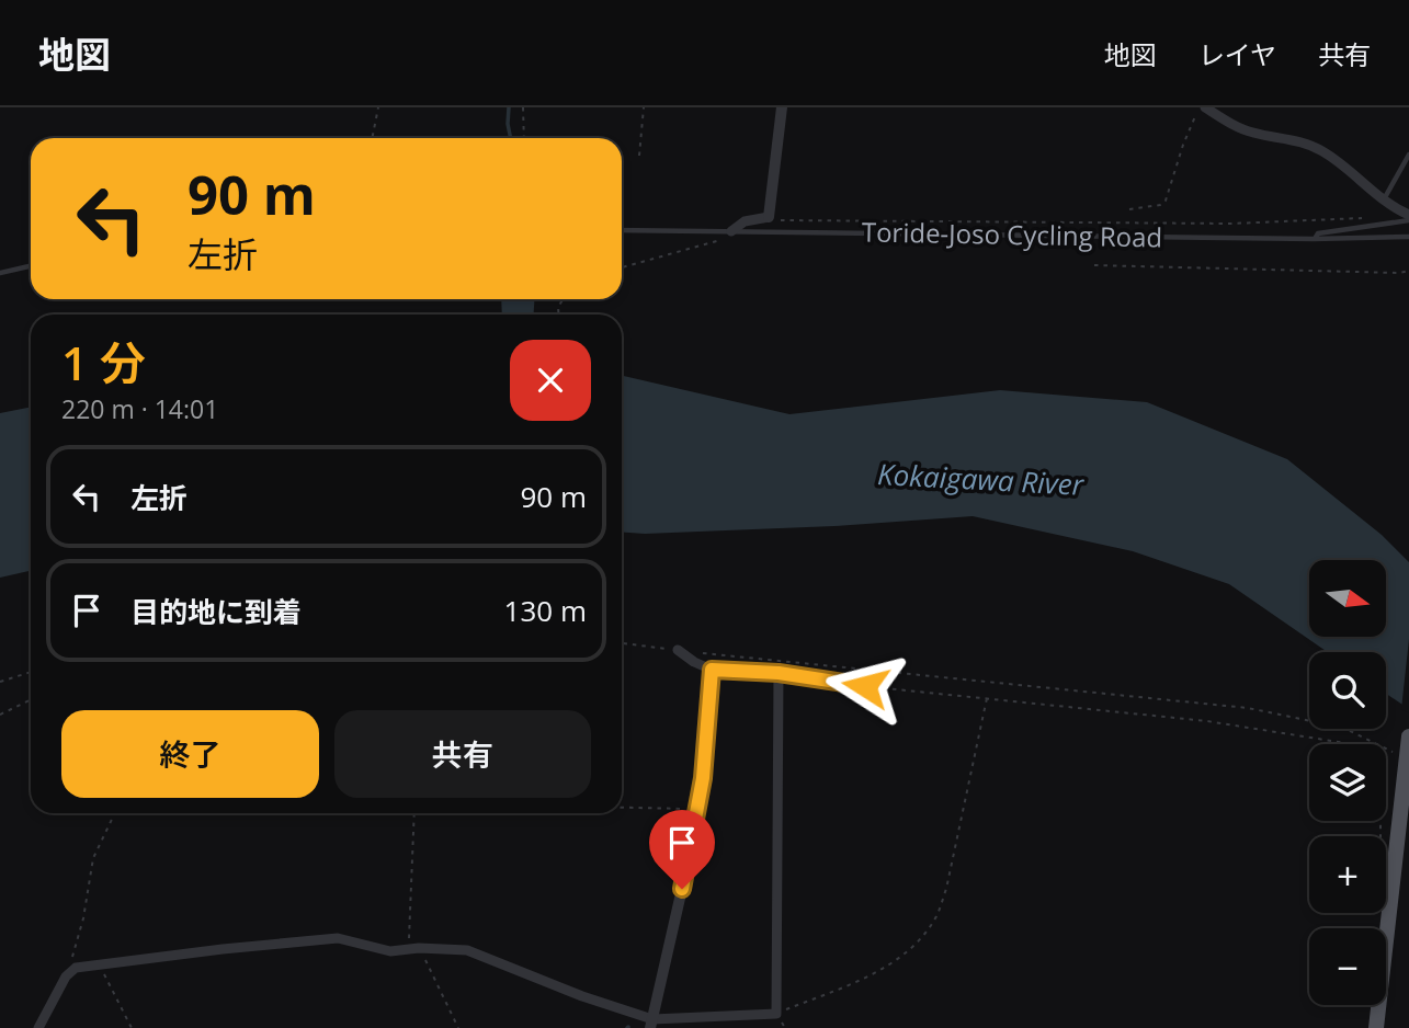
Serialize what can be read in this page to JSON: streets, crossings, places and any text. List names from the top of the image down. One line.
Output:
{"streets":{"lane":["Toride-Joso Cycling Road"]},"water":["Kokaigawa River"],"north":"right","page":{"header":"地図","nav":["地図","レイヤ","共有"],"turn":["90 m","左折"],"heading":["1 分","220 m · 14:01"],"list":[{"name":"左折","value":"90 m"},{"name":"目的地に到着","value":"130 m"}],"map_buttons":["+","−"],"buttons":["終了","共有"]}}
